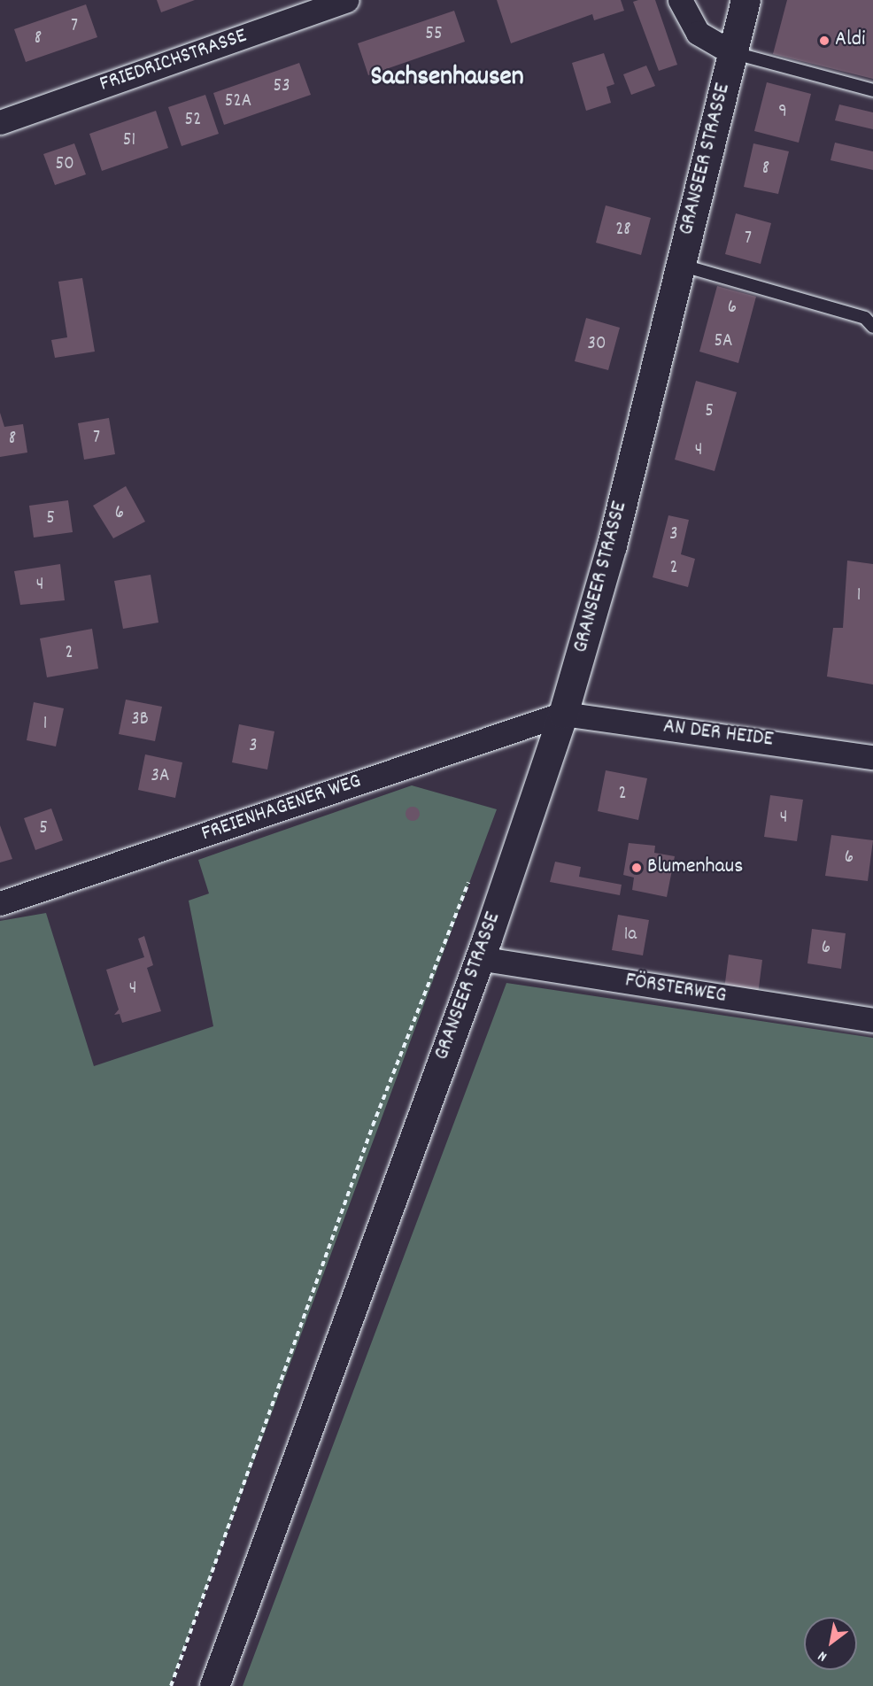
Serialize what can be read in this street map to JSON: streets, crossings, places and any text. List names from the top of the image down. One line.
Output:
{"streets":{"main road":["GRANSEER STRASSE"],"street":["FRIEDRICHSTRASSE","AN DER HEIDE","FREIENHAGENER WEG","FÖRSTERWEG"]},"crossings":[["GRANSEER STRASSE","AN DER HEIDE"],["GRANSEER STRASSE","FREIENHAGENER WEG"],["GRANSEER STRASSE","FÖRSTERWEG"],["AN DER HEIDE","FREIENHAGENER WEG"]],"districts":["Sachsenhausen"],"places":["Aldi","Blumenhaus"],"house_numbers":["7","55","8","53","52A","9","52","51","50","8","28","7","6","5A","30","5","7","8","4","6","5","3","2","4","1","2","3B","1","3","3A","2","4","5","6","1a","6","4"],"north":"bottom left"}
